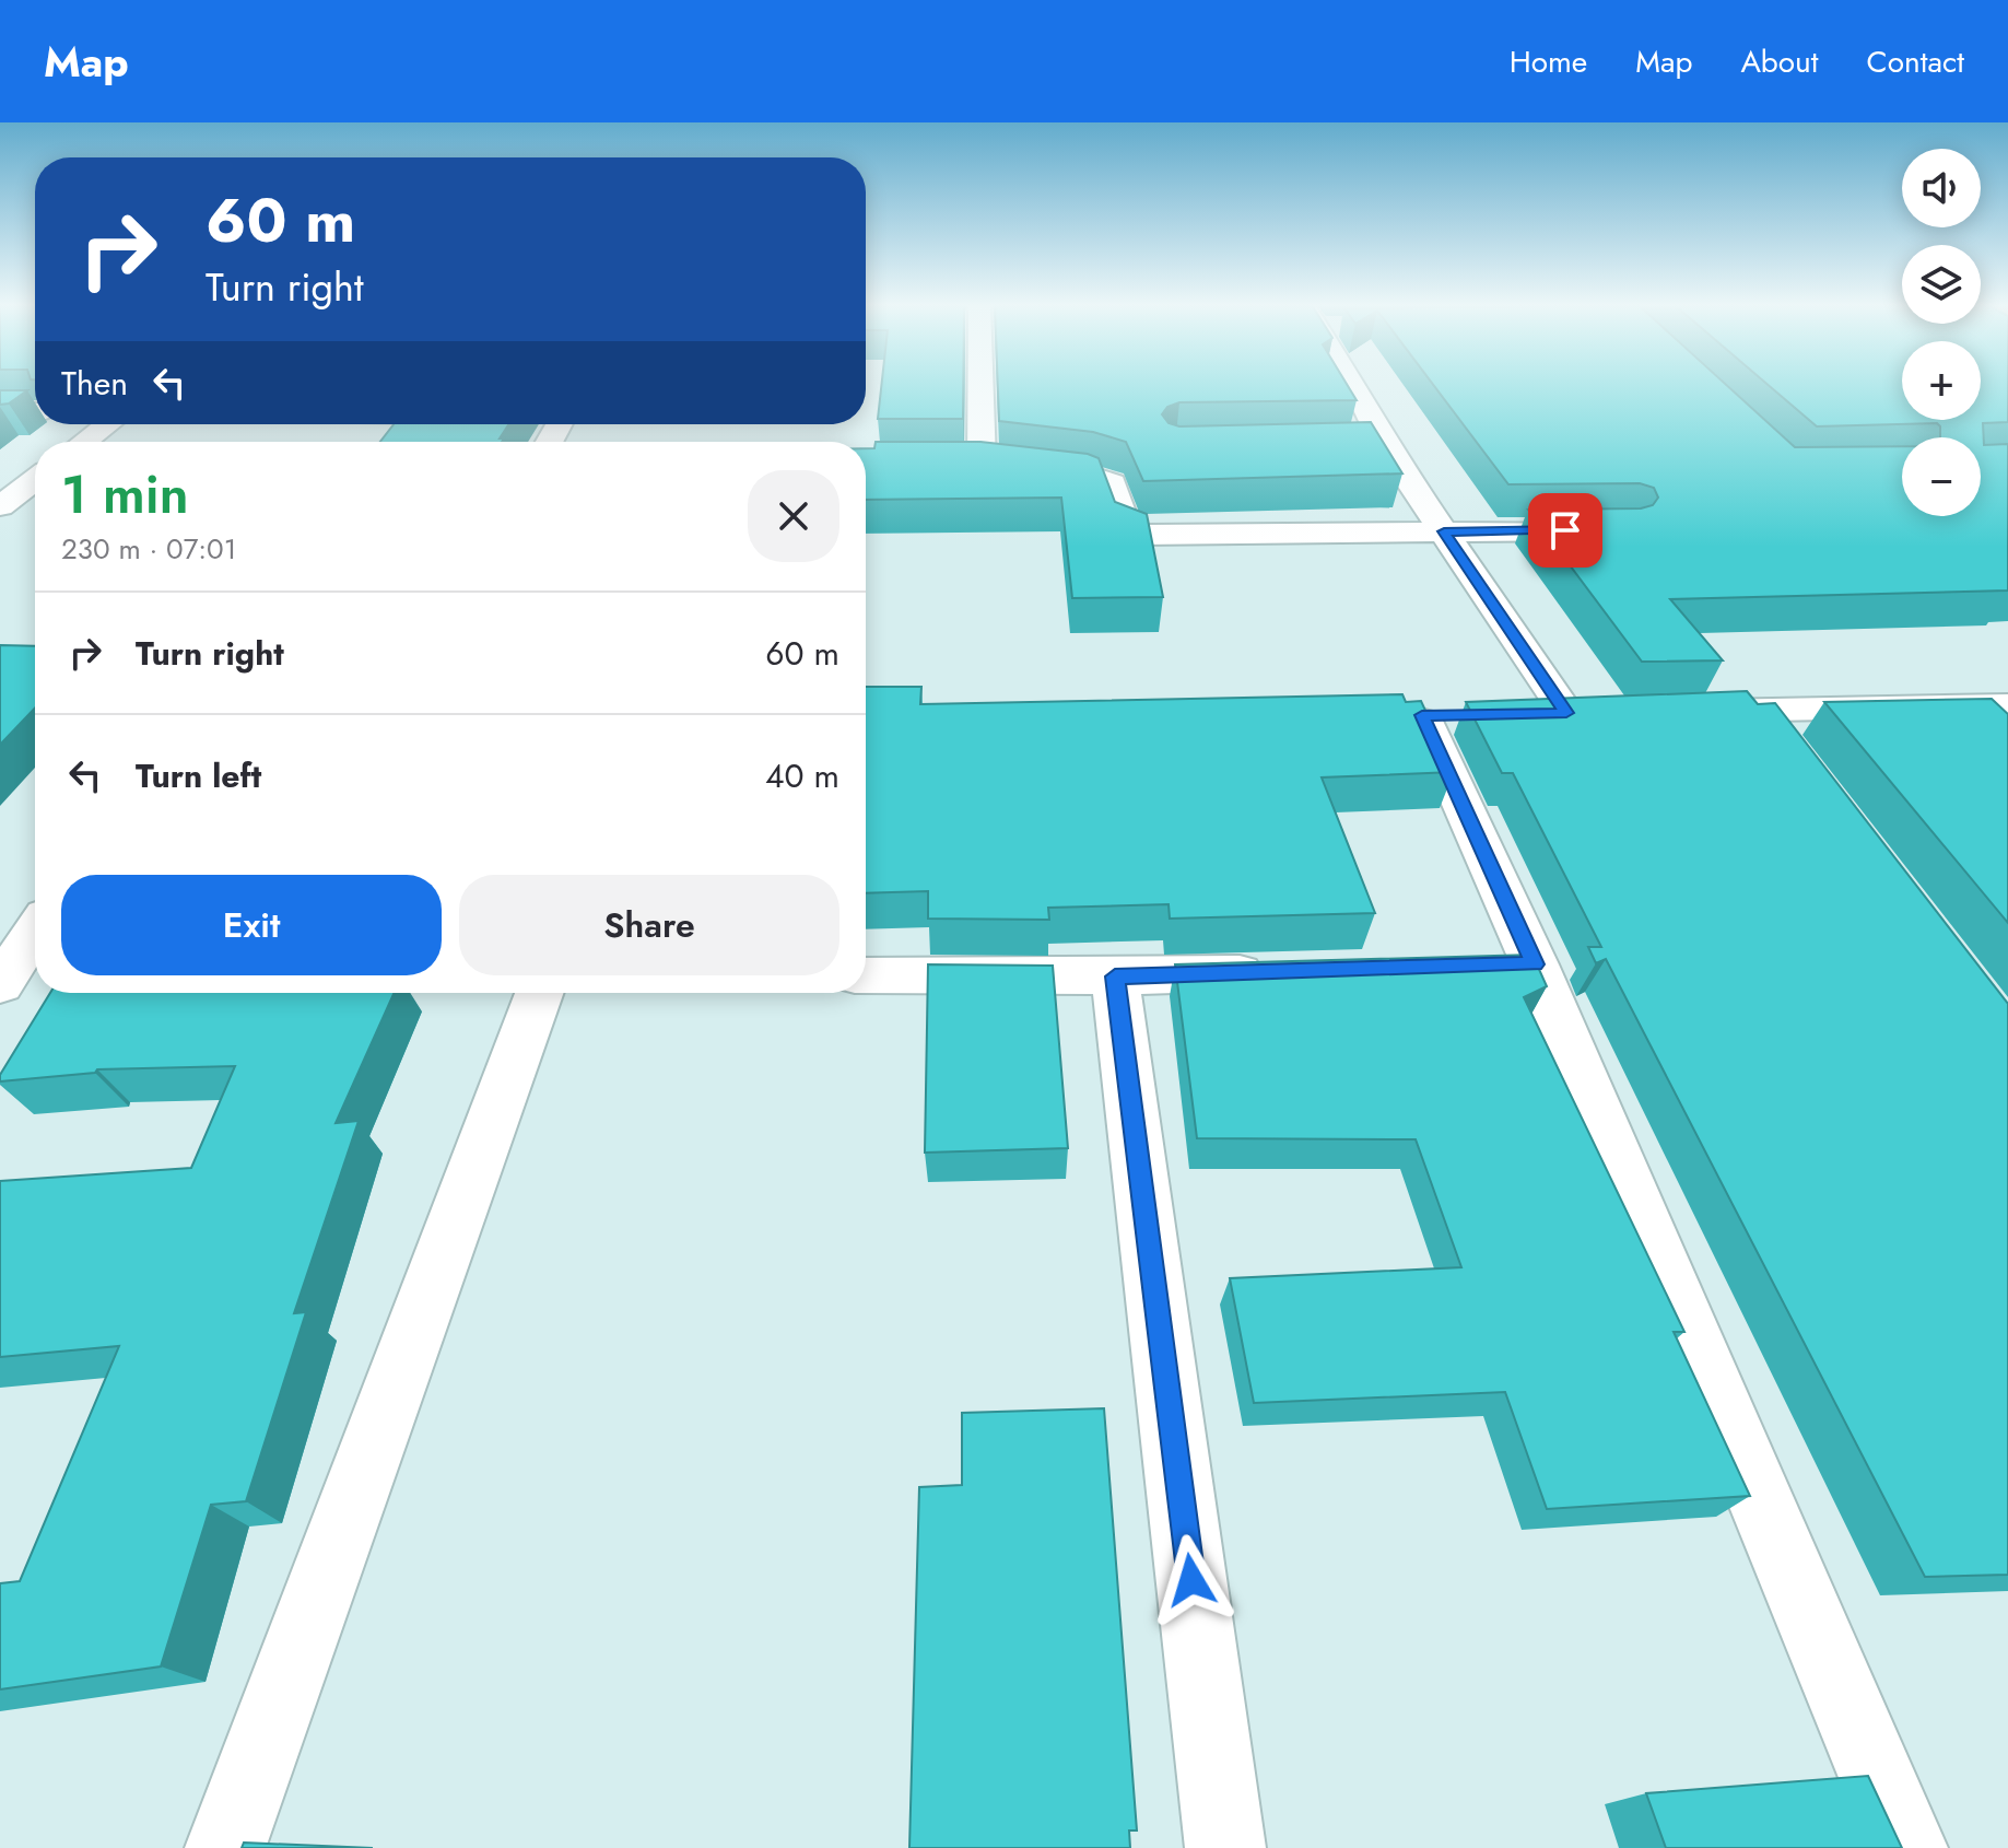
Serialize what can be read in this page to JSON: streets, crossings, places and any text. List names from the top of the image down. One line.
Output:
{"page":{"header":"Map","nav":["Home","Map","About","Contact"],"map_buttons":["+","−"],"turn":["60 m","Turn right"],"then":"Then","heading":["1 min","230 m · 07:01"],"list":[{"name":"Turn right","value":"60 m"},{"name":"Turn left","value":"40 m"}],"buttons":["Exit","Share"]}}
